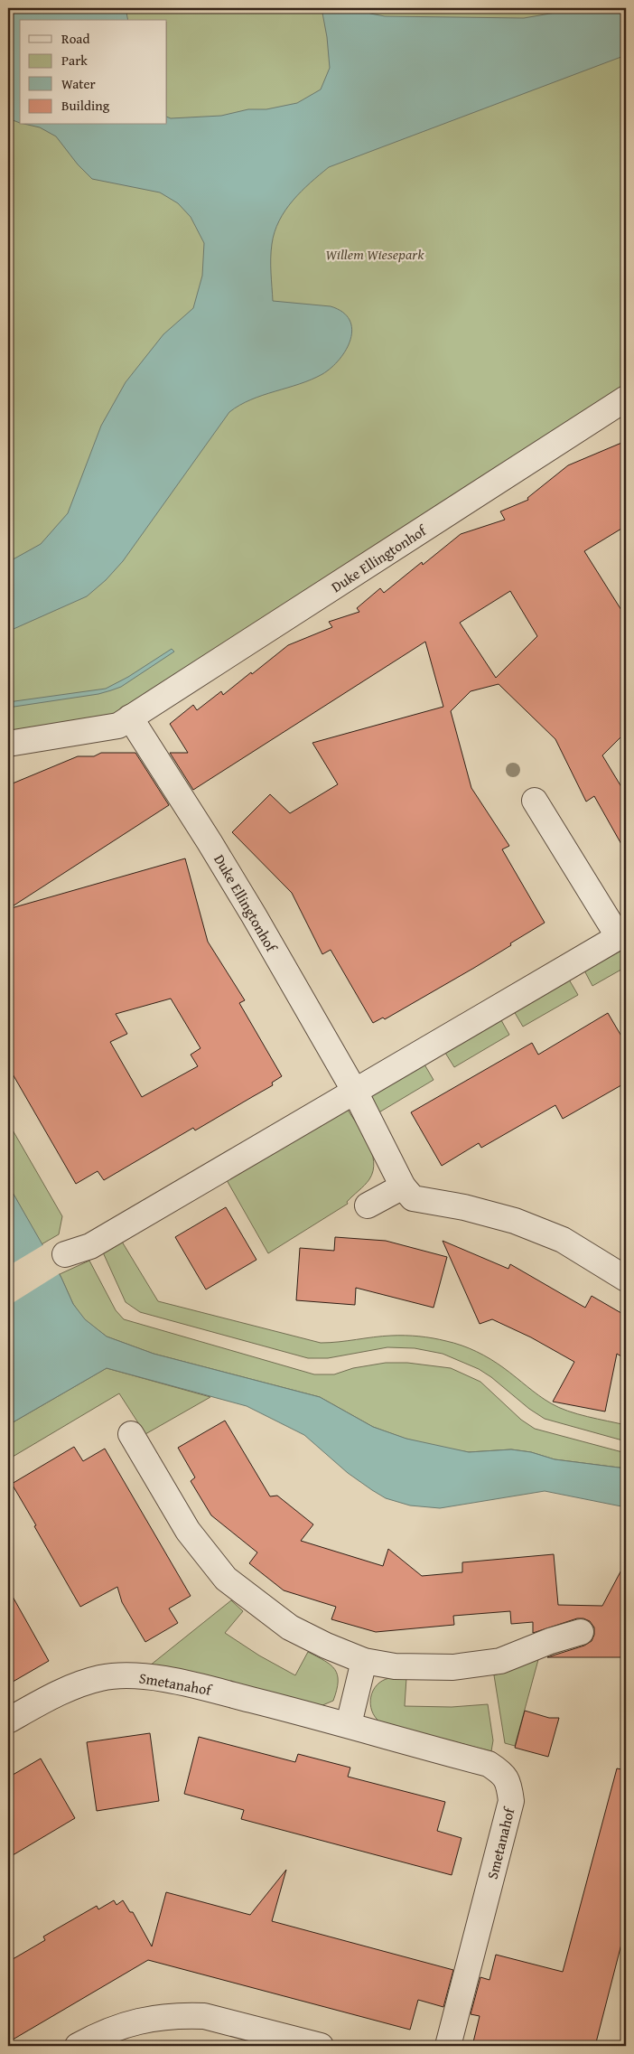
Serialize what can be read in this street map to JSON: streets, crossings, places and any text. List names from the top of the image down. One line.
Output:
{"streets":{"street":["Duke Ellingtonhof","Smetanahof"]},"parks":["Willem Wiesepark"],"legend":["Road","Park","Water","Building"]}
